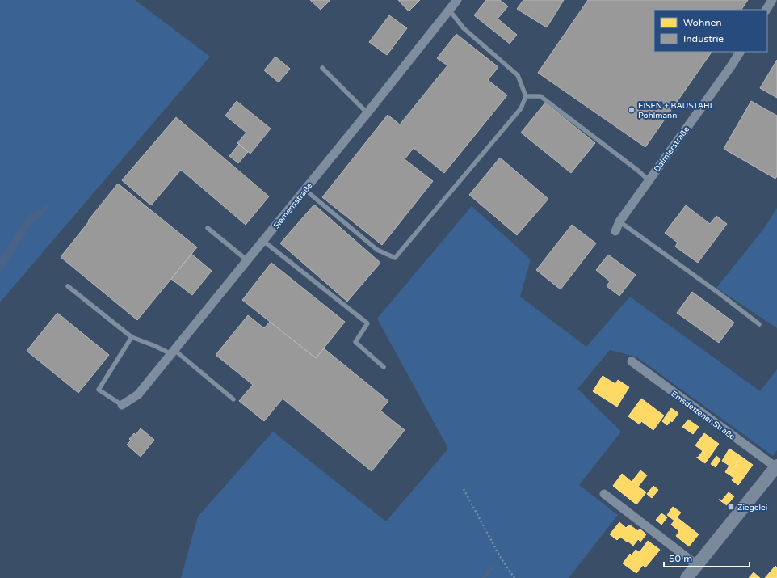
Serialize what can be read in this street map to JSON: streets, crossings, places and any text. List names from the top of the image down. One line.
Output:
{"streets":{"main road":["Emsdettener Straße"],"street":["Daimlerstraße","Siemensstraße"]},"places":{"other":["EISEN + BAUSTAHL Pohlmann"],"transit":["Ziegelei"]},"legend":["Wohnen","Industrie"],"scale_bar":"50 m"}
